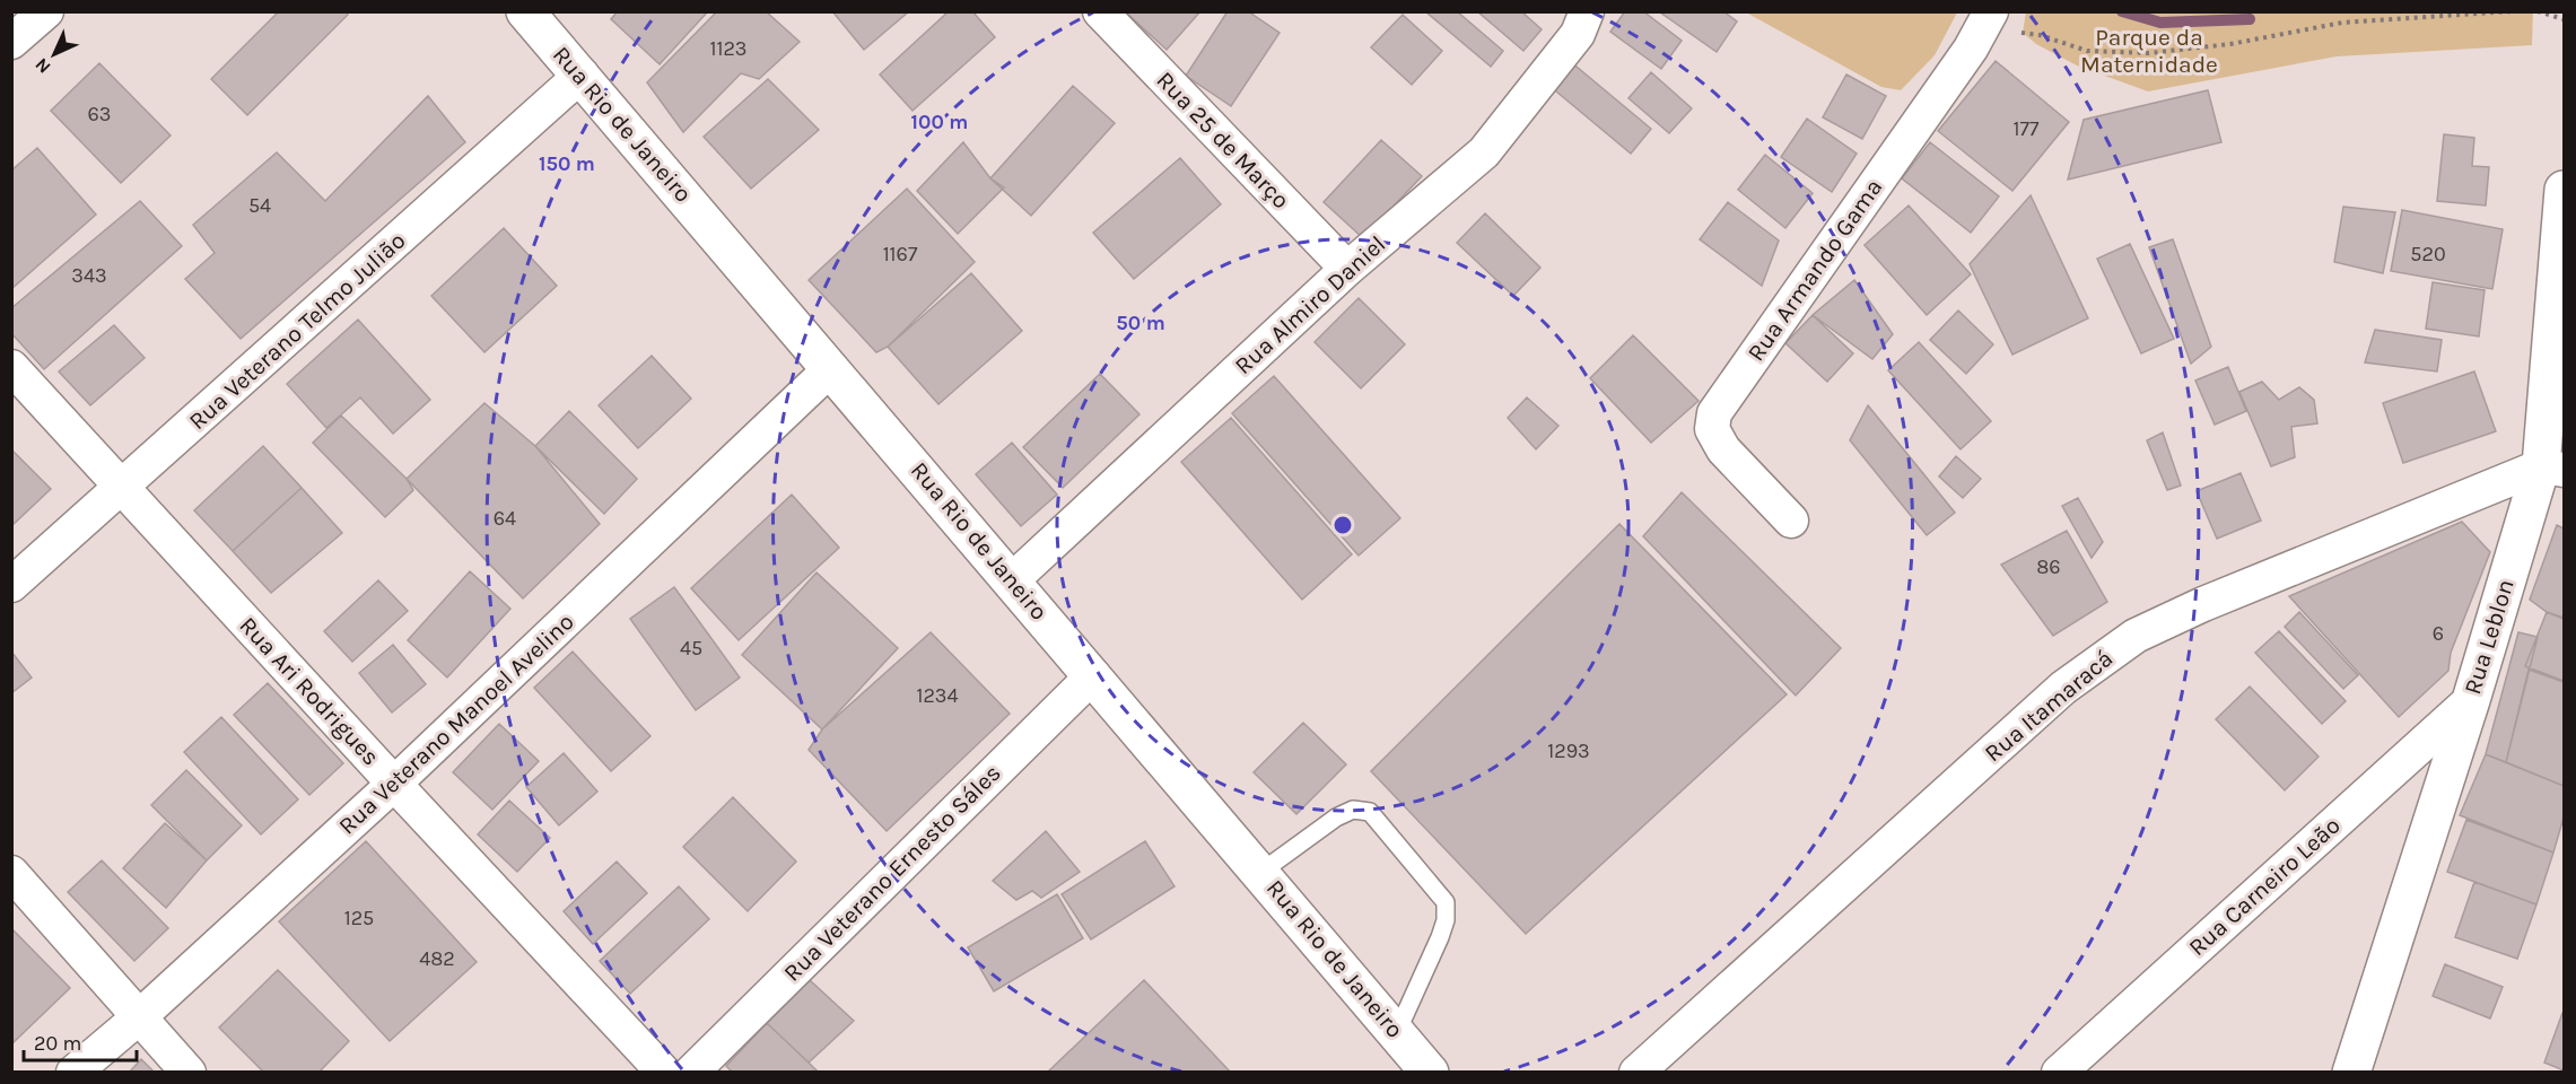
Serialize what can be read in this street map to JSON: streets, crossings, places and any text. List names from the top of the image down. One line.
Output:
{"streets":{"main road":["Rua Rio de Janeiro","Rua Leblon"],"street":["Rua 25 de Março","Rua Armando Gama","Rua Almiro Daniel","Rua Veterano Telmo Julião","Rua Ari Rodrigues","Rua Itamaracá","Rua Veterano Manoel Avelino","Rua Veterano Ernesto Sáles","Rua Carneiro Leão"]},"crossings":[["Rua Rio de Janeiro","Rua Almiro Daniel"],["Rua Rio de Janeiro","Rua Veterano Telmo Julião"],["Rua Rio de Janeiro","Rua Veterano Manoel Avelino"],["Rua Rio de Janeiro","Rua Veterano Ernesto Sáles"],["Rua 25 de Março","Rua Almiro Daniel"],["Rua Veterano Telmo Julião","Rua Ari Rodrigues"],["Rua Leblon","Rua Itamaracá"],["Rua Leblon","Rua Carneiro Leão"],["Rua Ari Rodrigues","Rua Veterano Manoel Avelino"]],"parks":["Parque da Maternidade"],"house_numbers":["1123","63","177","54","1167","520","343","64","86","6","45","1234","1293","125","482"],"scale_bar":"20 m","north":"bottom left","rings":["100 m","150 m","50 m"]}
